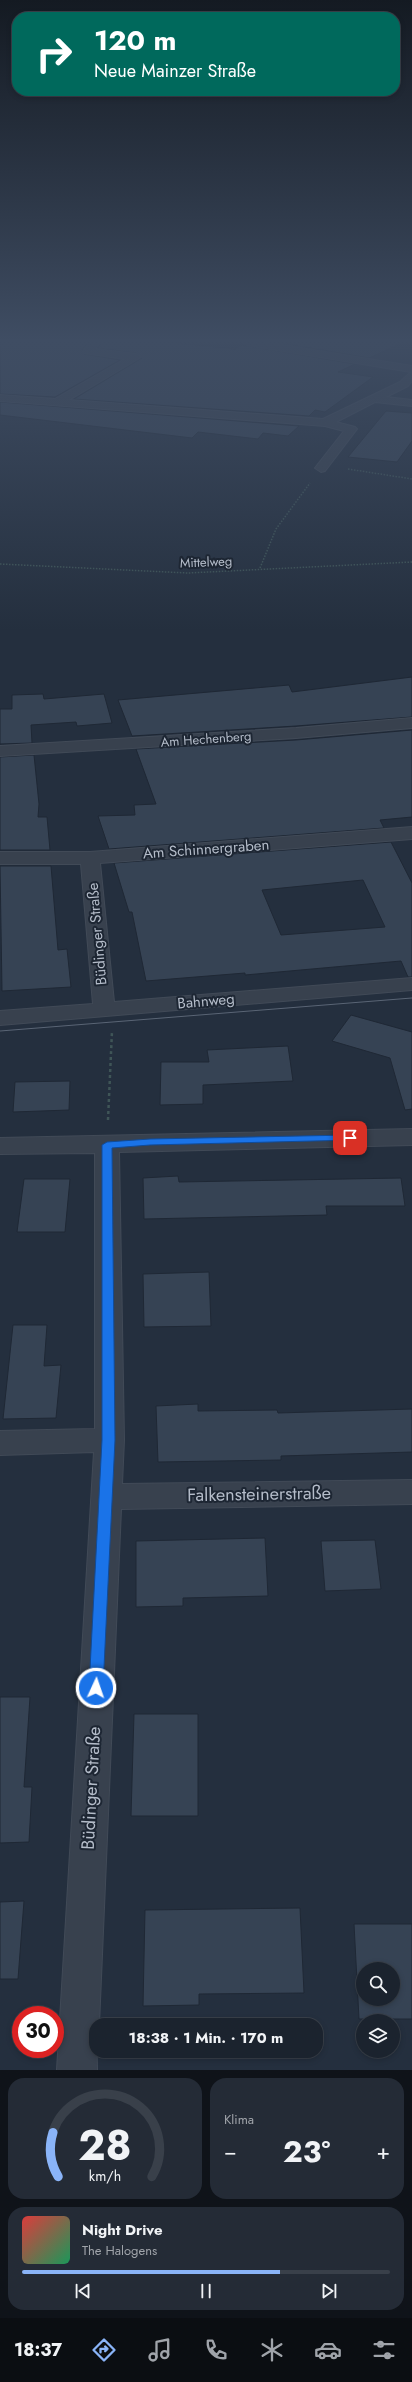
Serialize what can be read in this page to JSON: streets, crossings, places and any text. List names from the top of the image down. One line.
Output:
{"streets":{"street":["Am Hechenberg","Am Schinnergraben","Büdinger Straße","Bahnweg","Falkensteinerstraße"],"path":["Mittelweg"]},"crossings":[["Am Schinnergraben","Büdinger Straße"],["Büdinger Straße","Bahnweg"],["Büdinger Straße","Falkensteinerstraße"]],"page":{"turn":["120 m","Neue Mainzer Straße"],"limit":"30","trip":"18:38 · 1 Min. · 170 m","tile":"Klima","heat":["−","23°","+"],"song":["Night Drive","The Halogens"],"tabs":"18:37","gauge":["28","km/h"]}}
